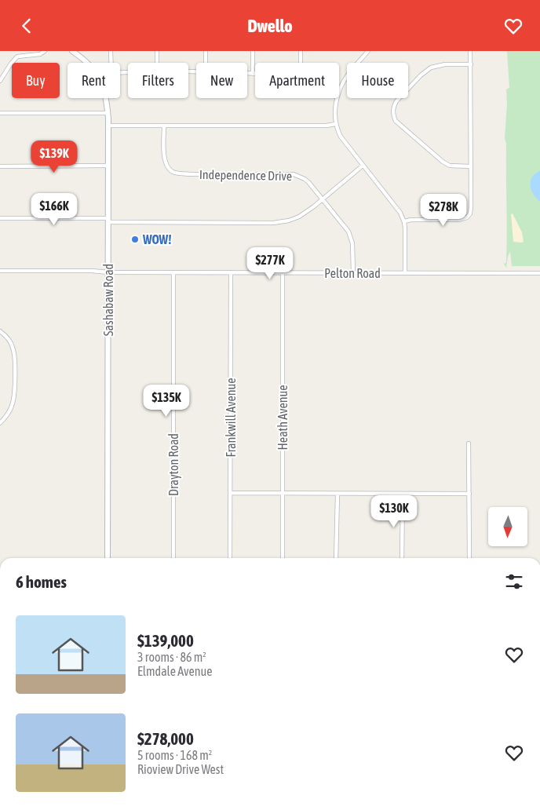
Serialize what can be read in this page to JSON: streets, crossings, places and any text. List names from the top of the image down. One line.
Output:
{"streets":{"street":["Independence Drive","Pelton Road","Sashabaw Road","Frankwill Avenue","Heath Avenue","Drayton Road"]},"crossings":[["Independence Drive","Pelton Road"],["Pelton Road","Sashabaw Road"],["Pelton Road","Frankwill Avenue"],["Pelton Road","Heath Avenue"],["Pelton Road","Drayton Road"]],"places":["WOW!"],"north":"bottom","page":{"header":"Dwello","chip":["Buy","Rent","Filters","New","Apartment","House"],"price":["$139K","$166K","$278K","$277K","$135K","$130K"],"heading":"6 homes","list":[{"name":"$139,000","note":"3 rooms · 86 m² · Elmdale Avenue"},{"name":"$278,000","note":"5 rooms · 168 m² · Rioview Drive West"}]}}
